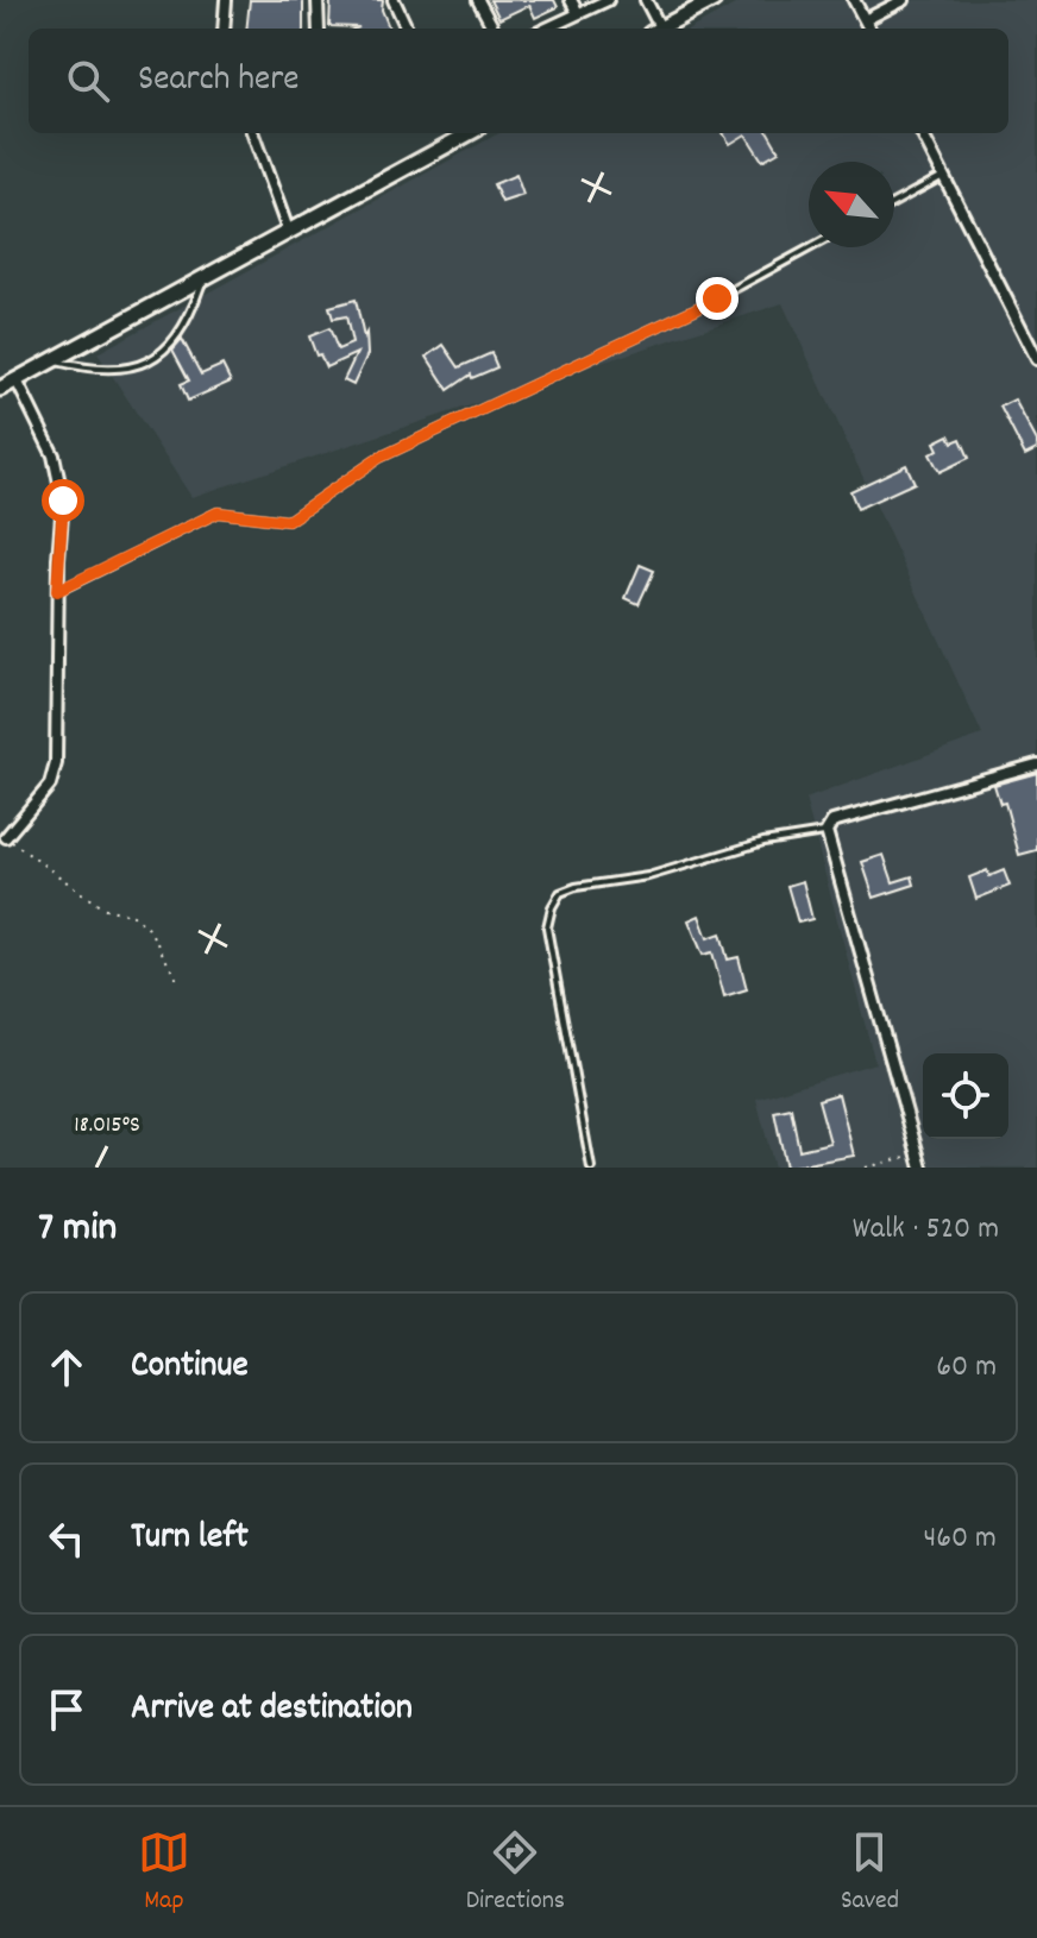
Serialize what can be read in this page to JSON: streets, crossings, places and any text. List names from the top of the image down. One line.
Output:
{"north":"top left","page":{"search":"Search here","heading":["7 min","Walk · 520 m"],"list":[["Continue","60 m"],["Turn left","460 m"],"Arrive at destination"],"nav":["Map","Directions","Saved"]},"coordinates":["18.015°S"]}
